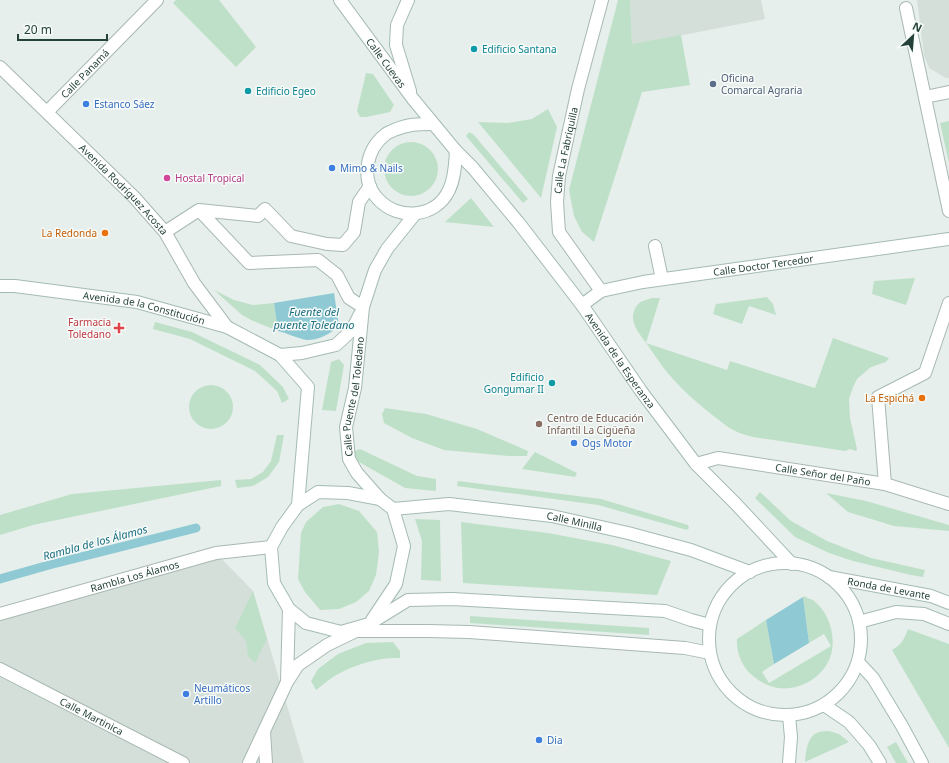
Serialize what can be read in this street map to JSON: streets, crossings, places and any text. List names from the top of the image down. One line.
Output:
{"streets":{"main road":["Calle Cuevas","Calle Panamá","Calle La Fabriquilla","Avenida Rodríguez Acosta","Calle Doctor Tercedor","Avenida de la Constitución","Avenida de la Esperanza","Calle Puente del Toledano","Calle Señor del Paño","Calle Minilla","Rambla Los Álamos","Ronda de Levante","Calle Martinica"]},"crossings":[["Calle Cuevas","Avenida de la Esperanza"],["Calle Cuevas","Calle Puente del Toledano"],["Calle Panamá","Avenida Rodríguez Acosta"],["Calle La Fabriquilla","Calle Doctor Tercedor"],["Avenida Rodríguez Acosta","Avenida de la Constitución"],["Calle Doctor Tercedor","Avenida de la Esperanza"],["Avenida de la Constitución","Calle Puente del Toledano"],["Avenida de la Esperanza","Calle Puente del Toledano"],["Avenida de la Esperanza","Calle Señor del Paño"],["Calle Puente del Toledano","Calle Minilla"],["Calle Puente del Toledano","Rambla Los Álamos"],["Calle Minilla","Rambla Los Álamos"]],"water":["Fuente del puente Toledano","Rambla de los Álamos"],"places":{"other":["Edificio Santana","Oficina Comarcal Agraria","Edificio Egeo","Estanco Sáez","Mimo & Nails","Hostal Tropical","La Redonda","Edificio Gongumar II","La Espichá","Centro de Educación Infantil La Cigüeña","Ogs Motor","Neumáticos Artillo","Dia"],"health":["Farmacia Toledano"]},"scale_bar":"20 m","north":"top right"}
